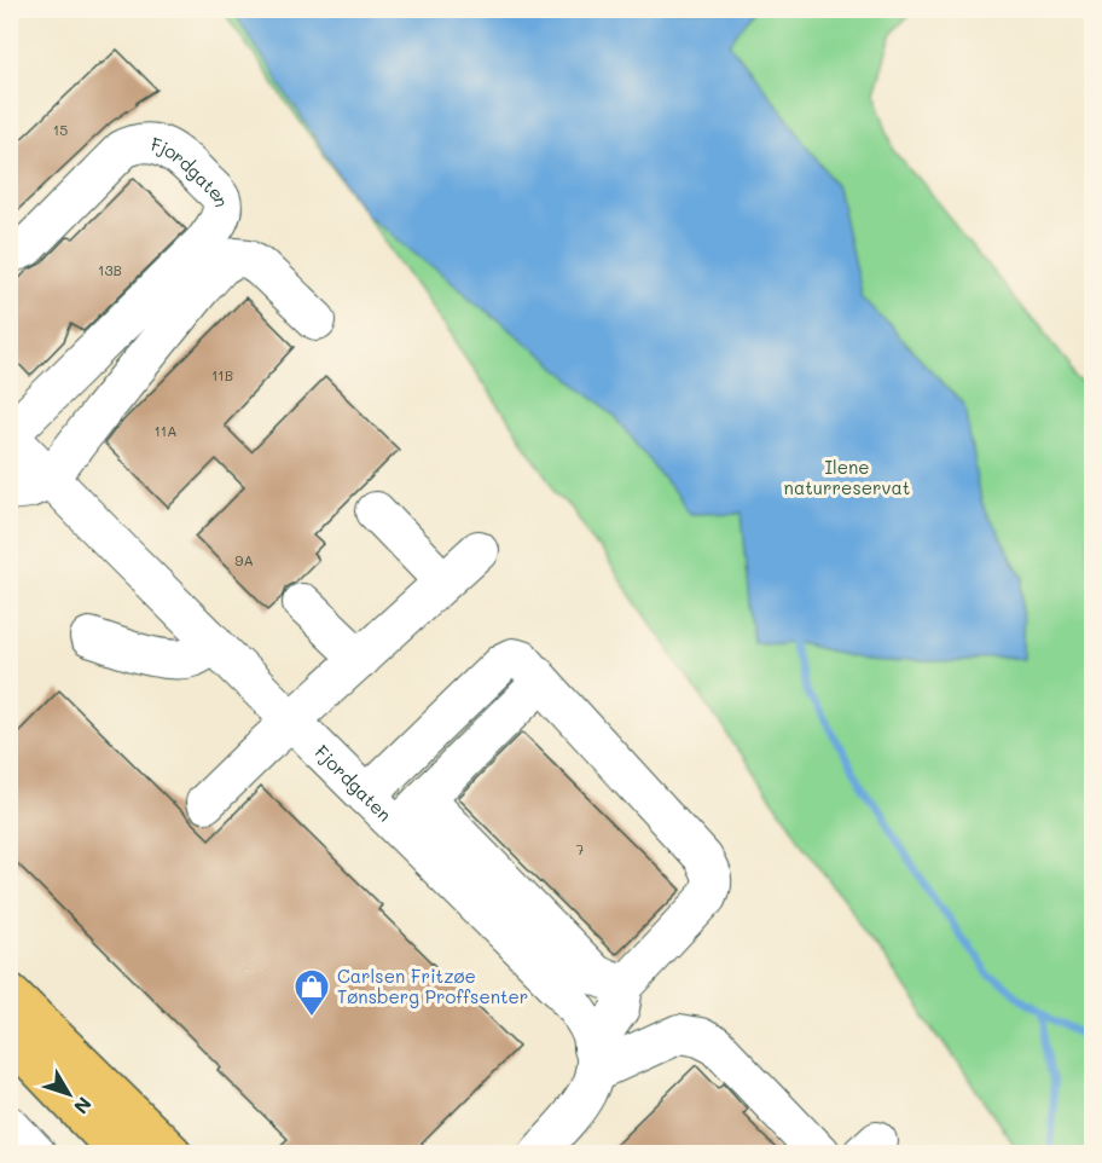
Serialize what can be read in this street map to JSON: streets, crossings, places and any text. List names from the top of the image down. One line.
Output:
{"streets":{"street":["Fjordgaten"]},"parks":["Ilene naturreservat"],"places":{"shop":["Carlsen Fritzøe Tønsberg Proffsenter"]},"house_numbers":["15","13B","11B","11A","9A","7"],"north":"bottom right"}
